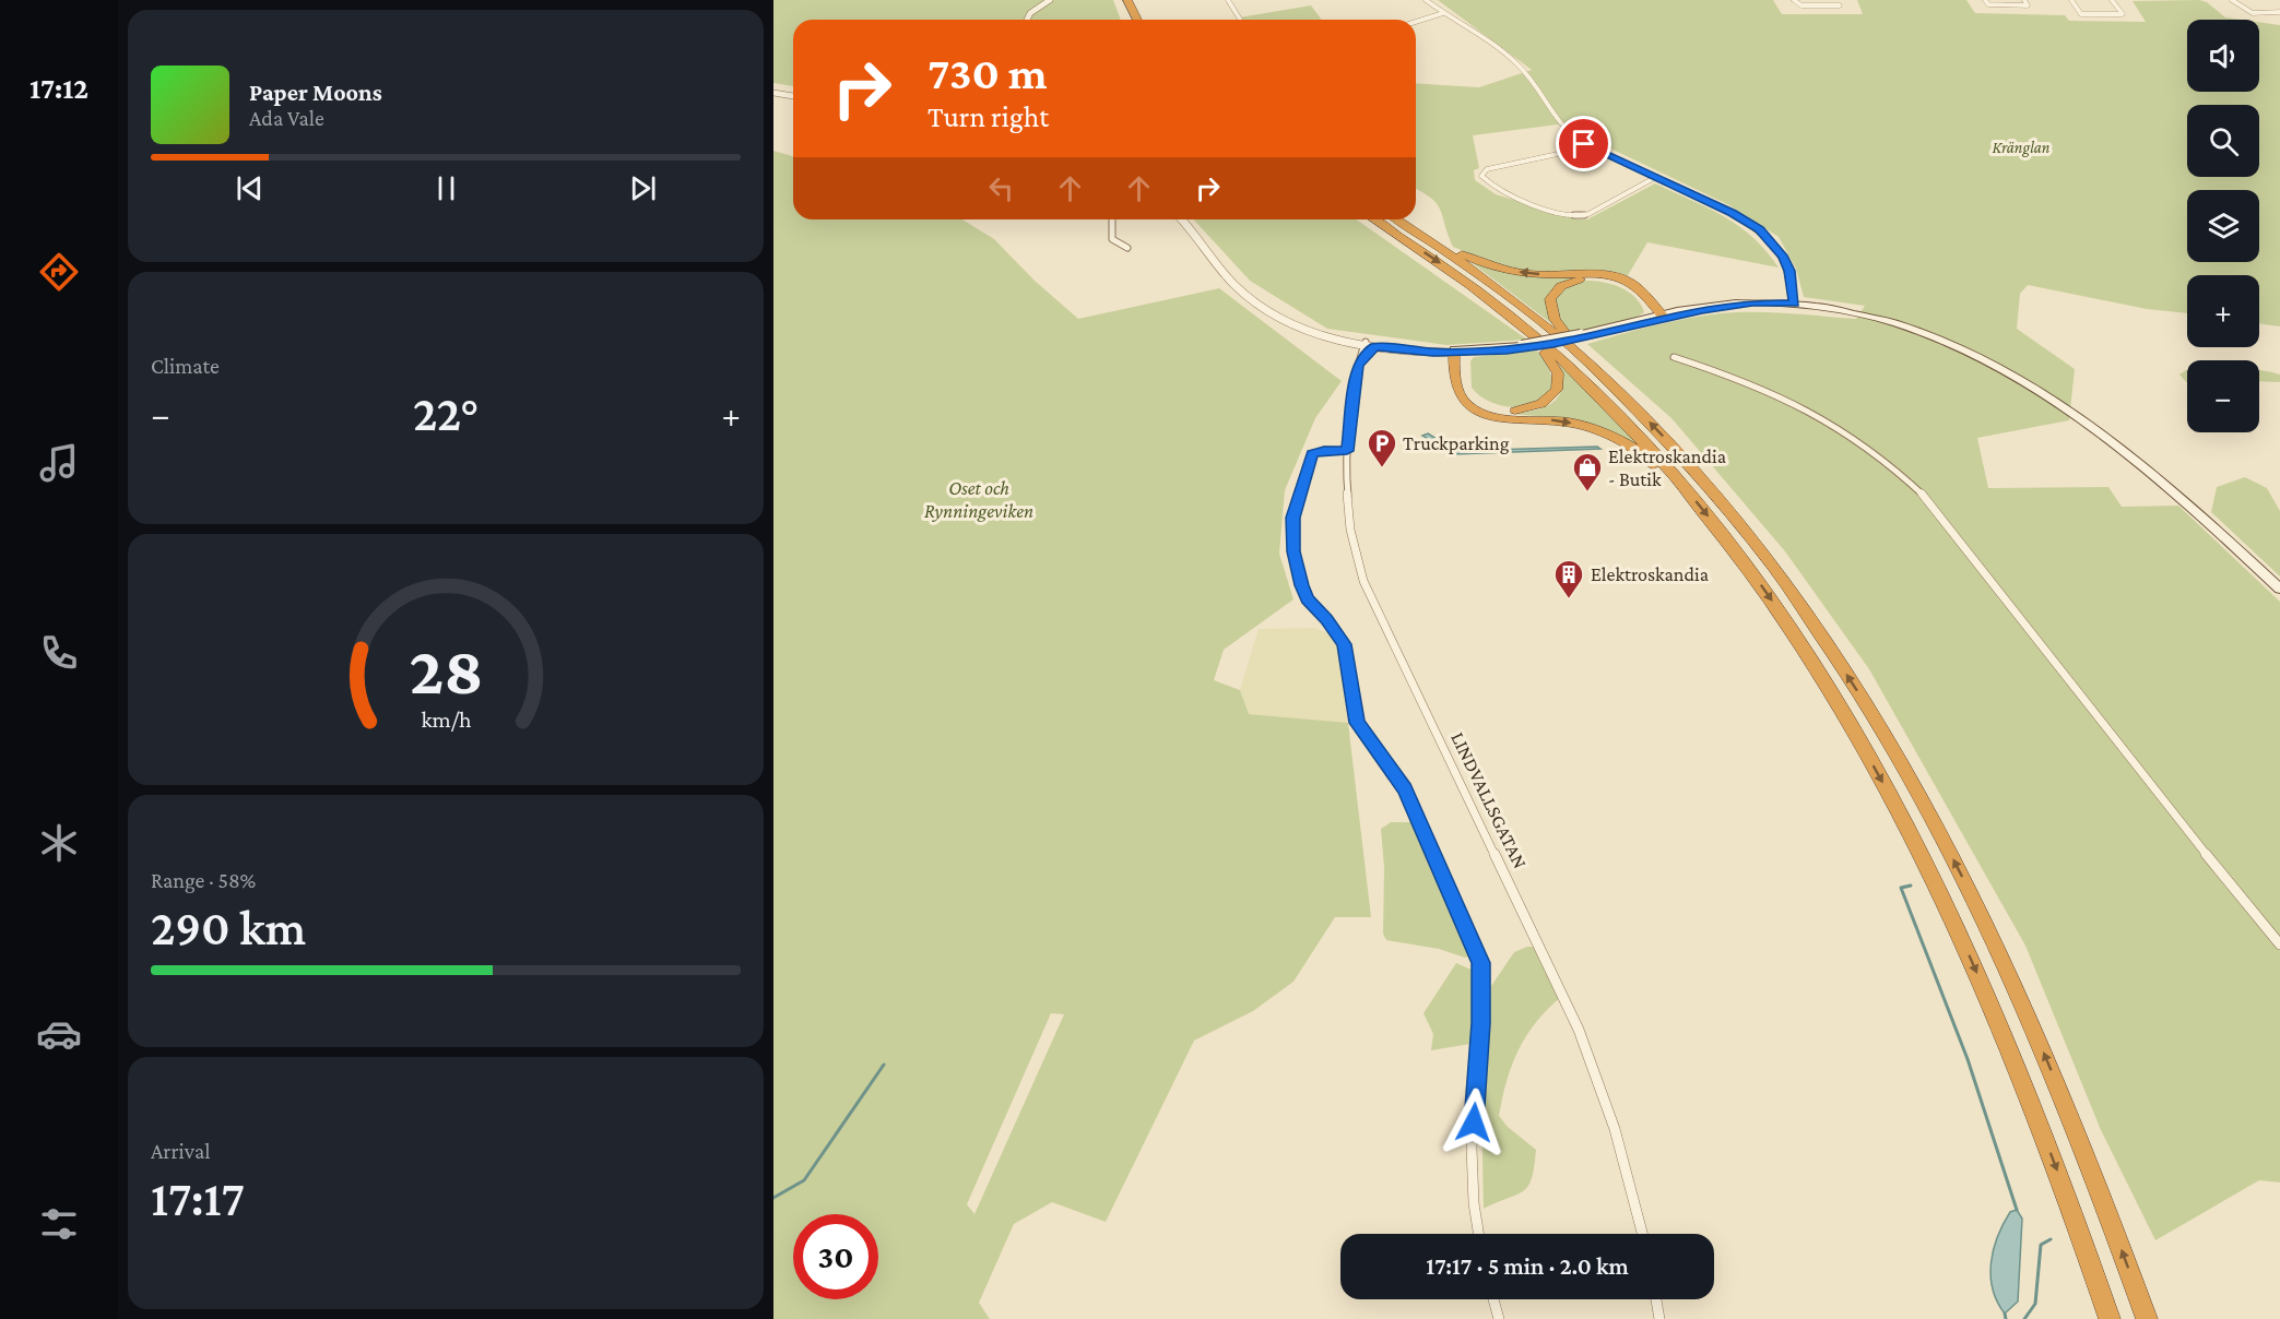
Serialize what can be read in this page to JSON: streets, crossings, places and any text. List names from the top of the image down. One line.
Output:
{"streets":{"street":["LINDVALLSGATAN"]},"parks":["Kränglan","Oset och Rynningeviken"],"places":{"parking":["Truckparking"],"shop":["Elektroskandia - Butik"],"building":["Elektroskandia"]},"page":{"tabs":"17:12","map_buttons":["+","−"],"turn":["730 m","Turn right"],"song":["Paper Moons","Ada Vale"],"tile":["Climate",["Range · 58%","290 km"],["Arrival","17:17"]],"heat":["−","22°","+"],"limit":"30","trip":"17:17 · 5 min · 2.0 km","gauge":["28","km/h"]}}
